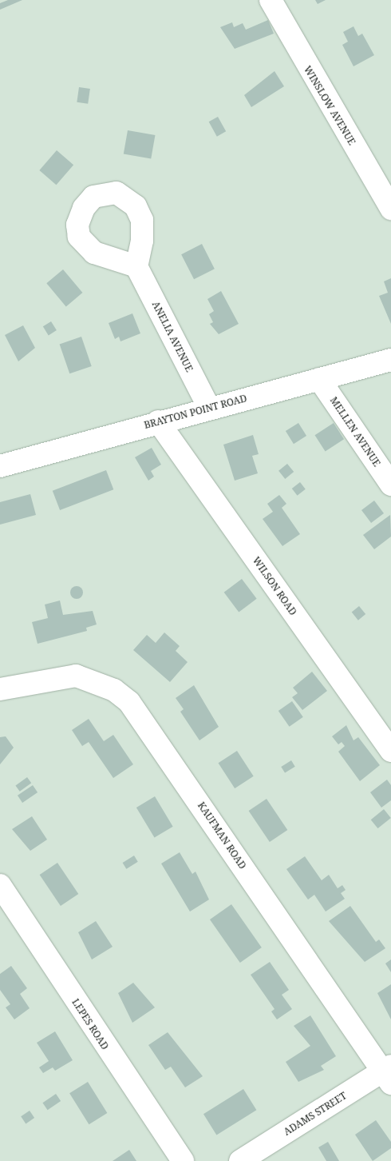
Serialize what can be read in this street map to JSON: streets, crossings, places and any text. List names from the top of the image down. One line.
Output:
{"streets":{"street":["WINSLOW AVENUE","ANELIA AVENUE","BRAYTON POINT ROAD","MELLEN AVENUE","WILSON ROAD","KAUFMAN ROAD","LEPES ROAD","ADAMS STREET"]},"crossings":[["ANELIA AVENUE","BRAYTON POINT ROAD"],["BRAYTON POINT ROAD","MELLEN AVENUE"],["BRAYTON POINT ROAD","WILSON ROAD"],["KAUFMAN ROAD","ADAMS STREET"]]}
